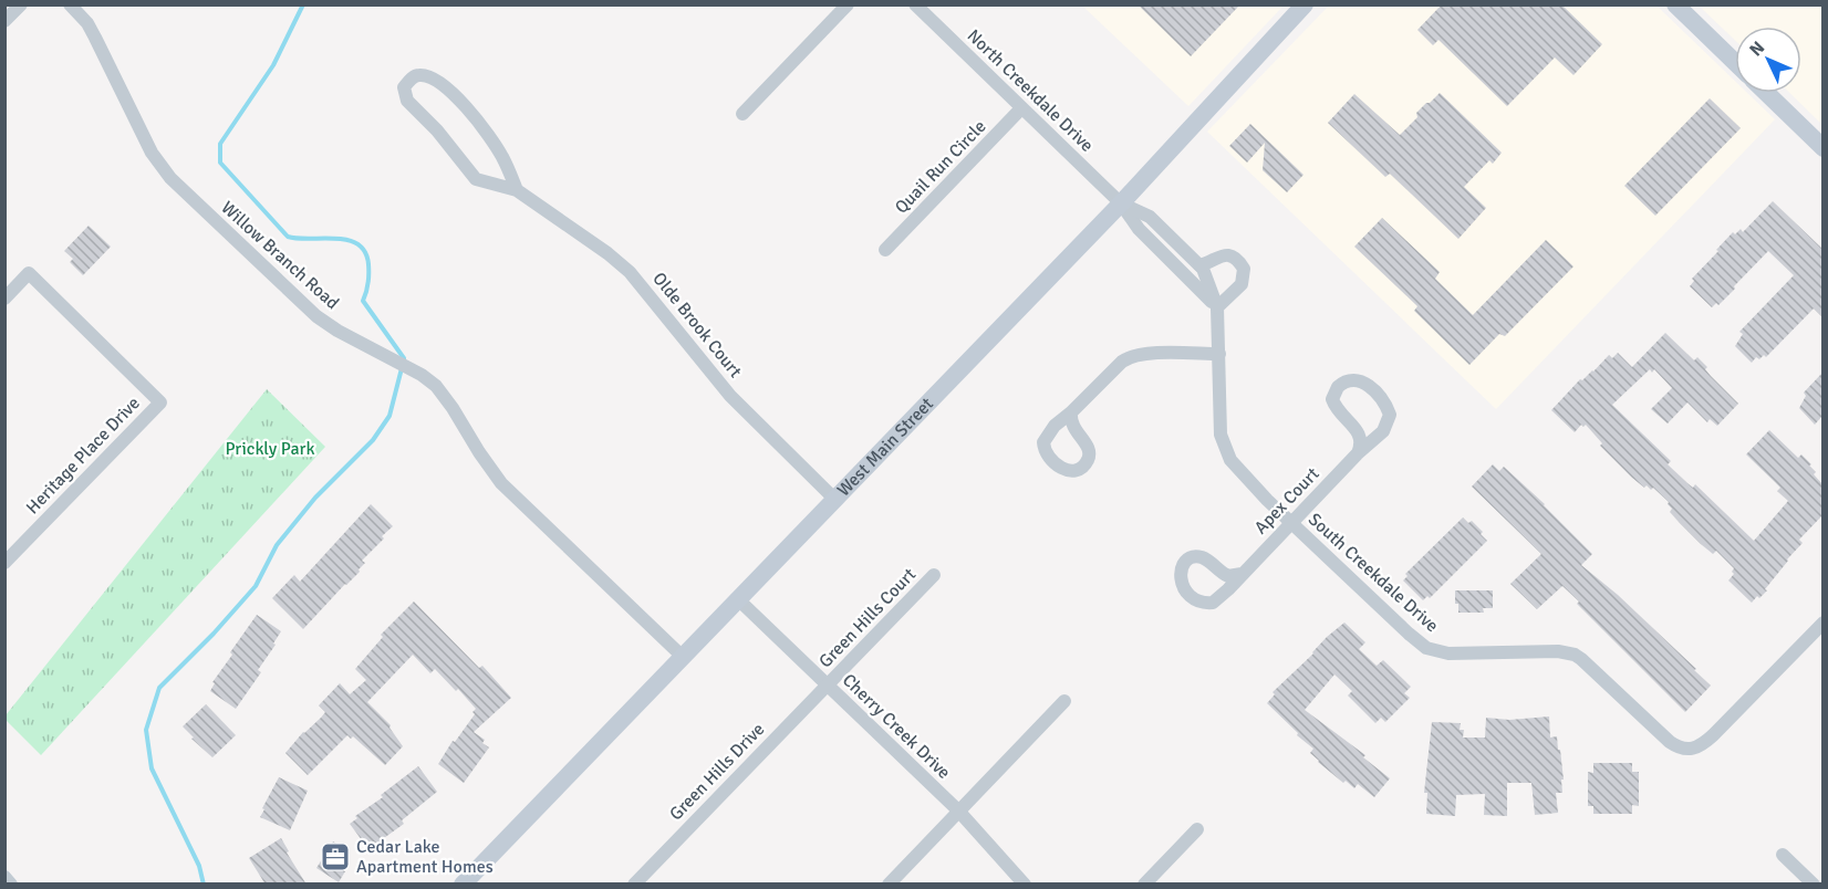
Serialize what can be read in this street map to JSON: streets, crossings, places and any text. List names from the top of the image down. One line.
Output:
{"streets":{"main road":["West Main Street"],"street":["North Creekdale Drive","Quail Run Circle","Willow Branch Road","Olde Brook Court","Heritage Place Drive","Apex Court","South Creekdale Drive","Green Hills Court","Cherry Creek Drive","Green Hills Drive"]},"crossings":[["North Creekdale Drive","Quail Run Circle"],["North Creekdale Drive","West Main Street"],["North Creekdale Drive","South Creekdale Drive"],["Willow Branch Road","West Main Street"],["Olde Brook Court","West Main Street"],["West Main Street","South Creekdale Drive"],["West Main Street","Cherry Creek Drive"],["Apex Court","South Creekdale Drive"],["Green Hills Court","Cherry Creek Drive"],["Green Hills Court","Green Hills Drive"],["Cherry Creek Drive","Green Hills Drive"]],"parks":["Prickly Park"],"places":{"office":["Cedar Lake Apartment Homes"]},"north":"top left"}
